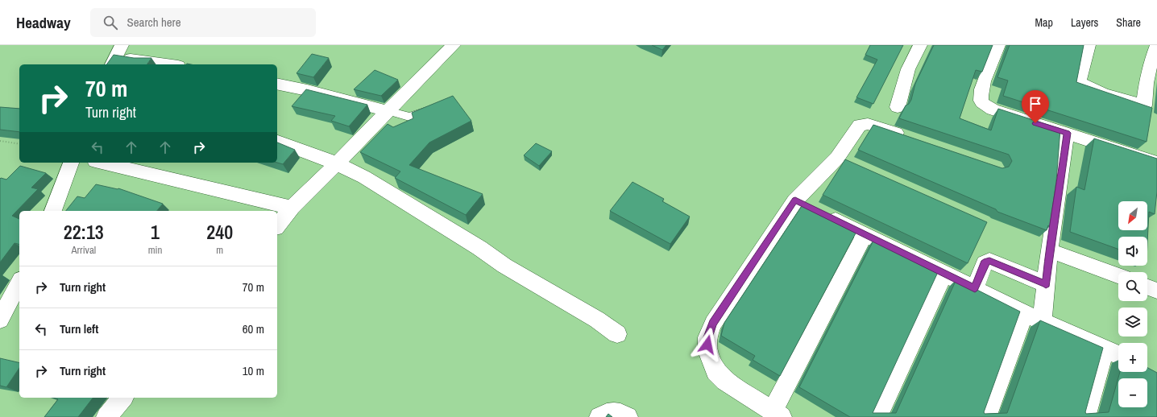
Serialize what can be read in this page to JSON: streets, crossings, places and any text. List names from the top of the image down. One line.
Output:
{"north":"bottom left","page":{"header":"Headway","search":"Search here","nav":["Map","Layers","Share"],"turn":["70 m","Turn right"],"map_buttons":["+","−"],"eta":["22:13","Arrival","1","min","240","m"],"list":[{"name":"Turn right","value":"70 m"},{"name":"Turn left","value":"60 m"},{"name":"Turn right","value":"10 m"}]}}
